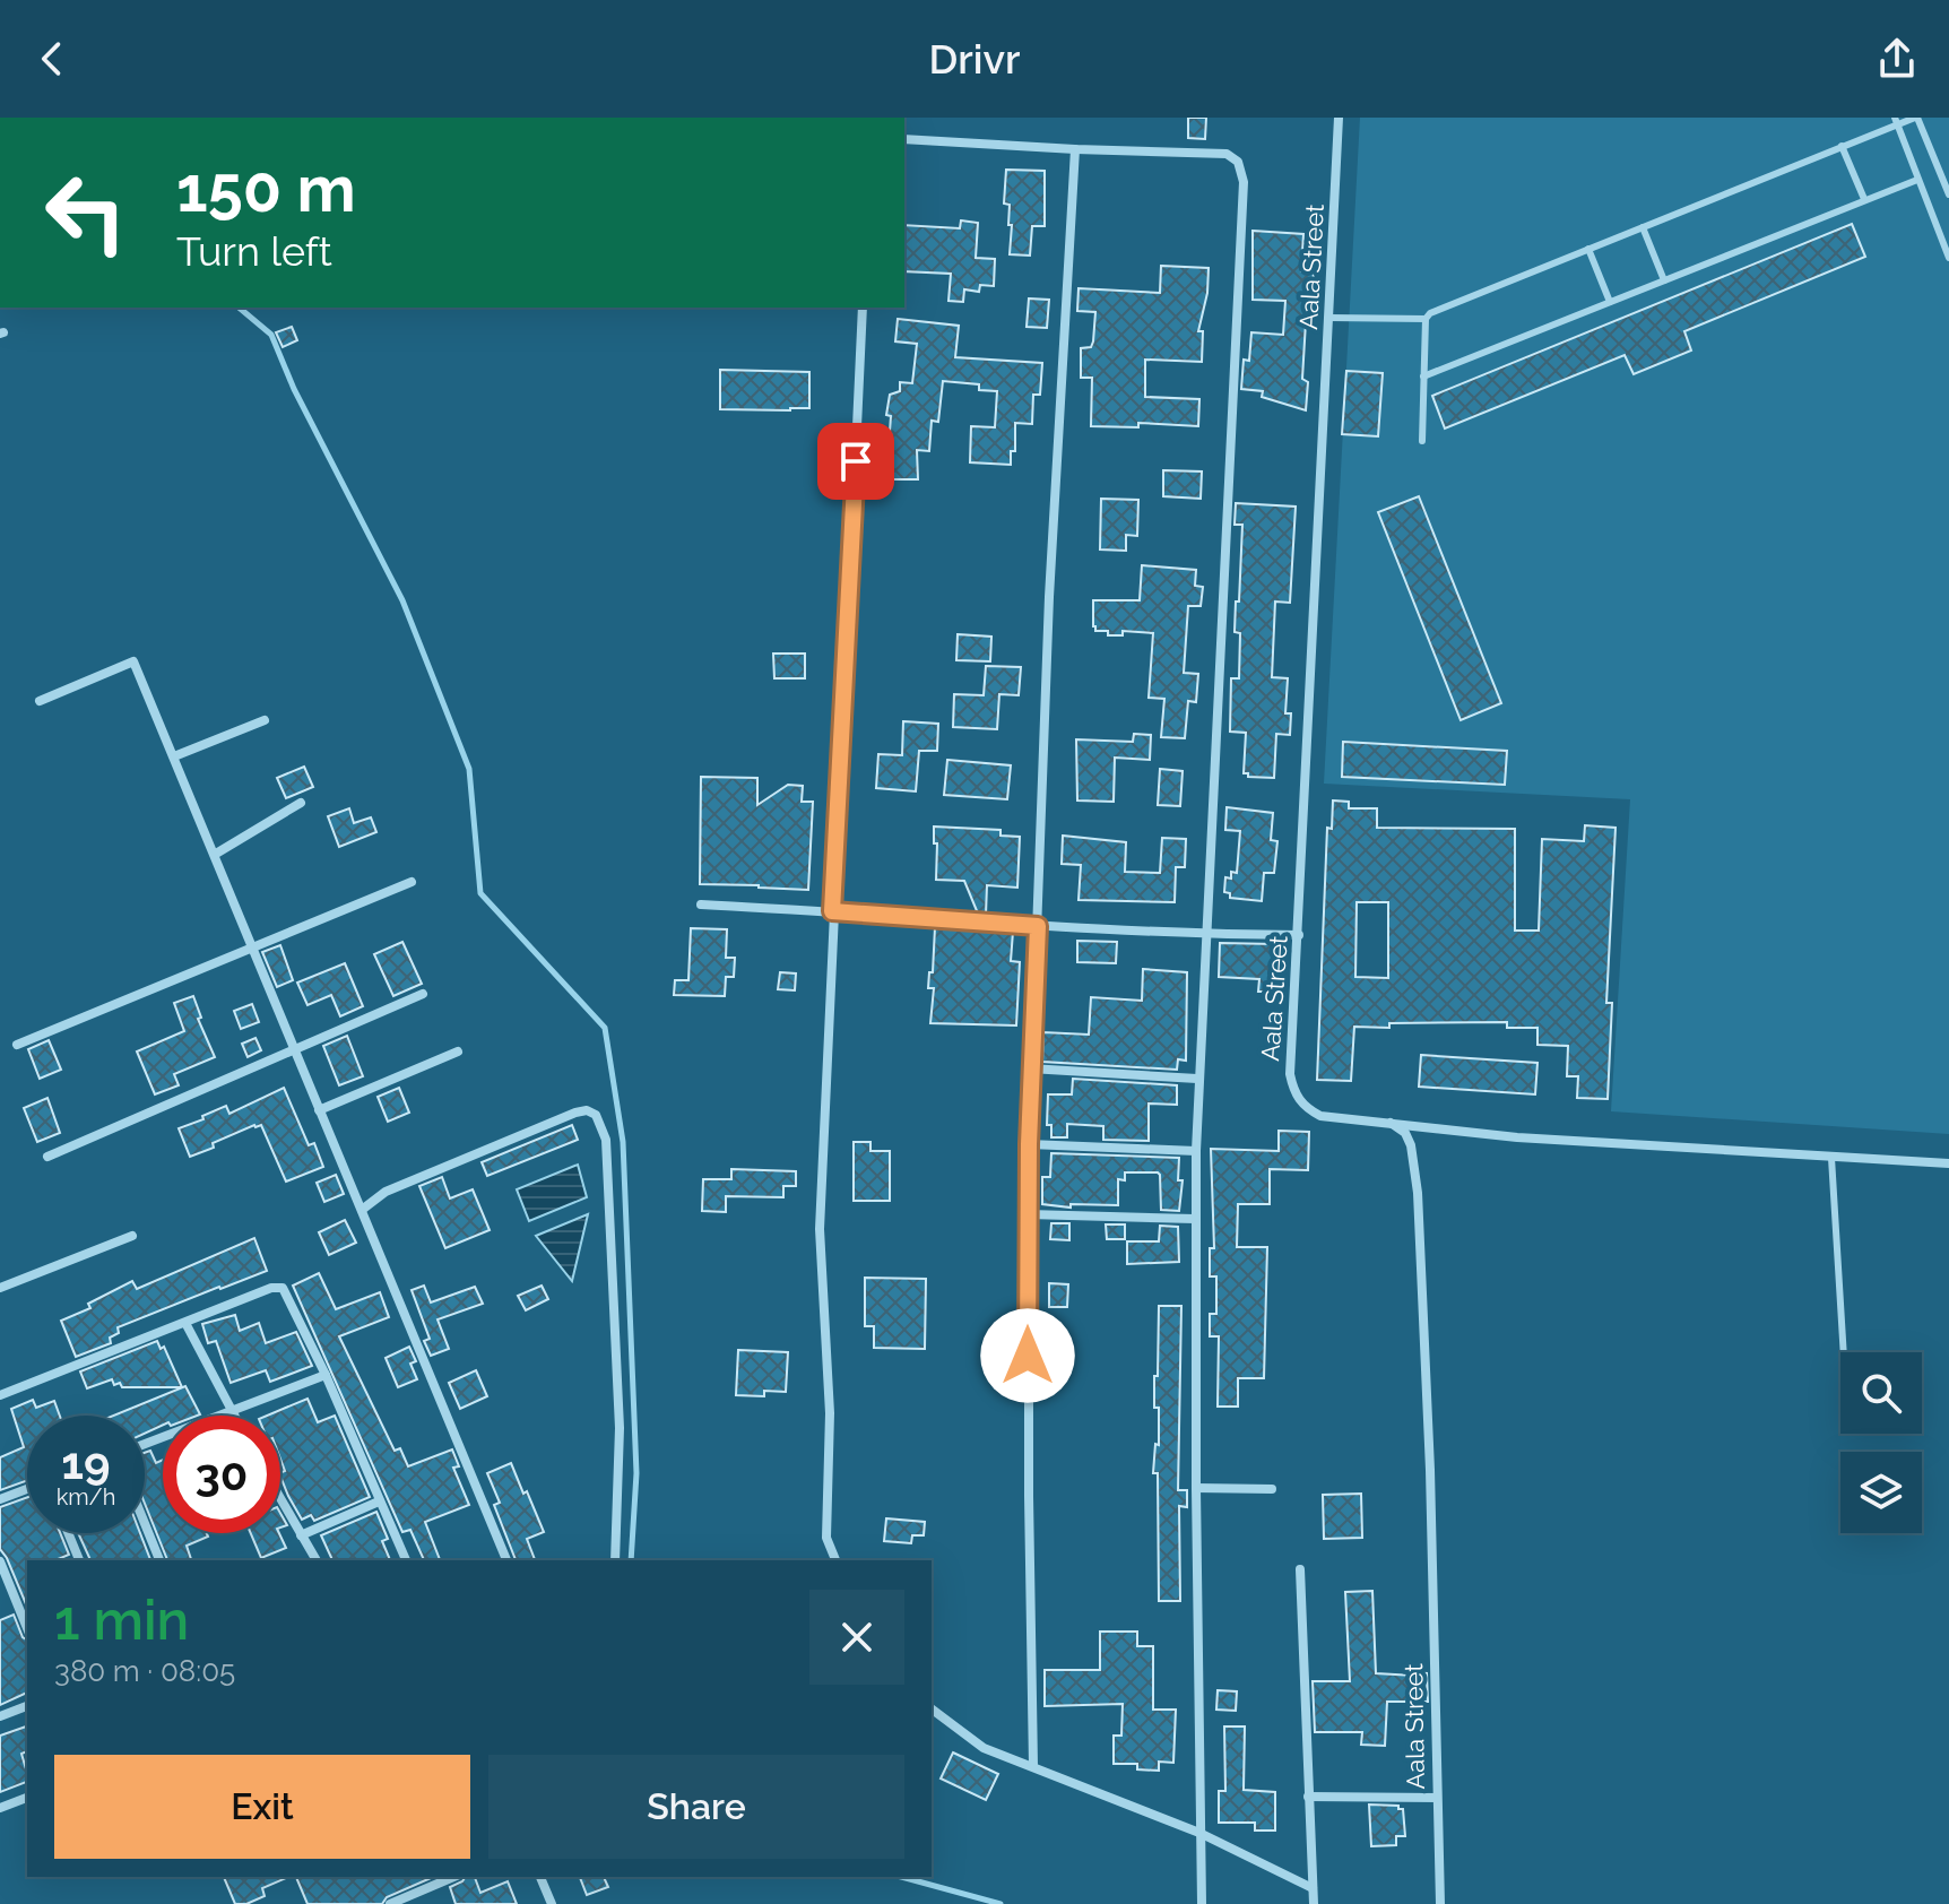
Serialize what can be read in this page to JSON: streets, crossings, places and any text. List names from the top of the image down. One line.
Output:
{"streets":{"street":["Aala Street"]},"page":{"header":"Drivr","turn":["150 m","Turn left"],"speed":"19 km/h","limit":"30","heading":["1 min","380 m · 08:05"],"buttons":["Exit","Share"]}}
